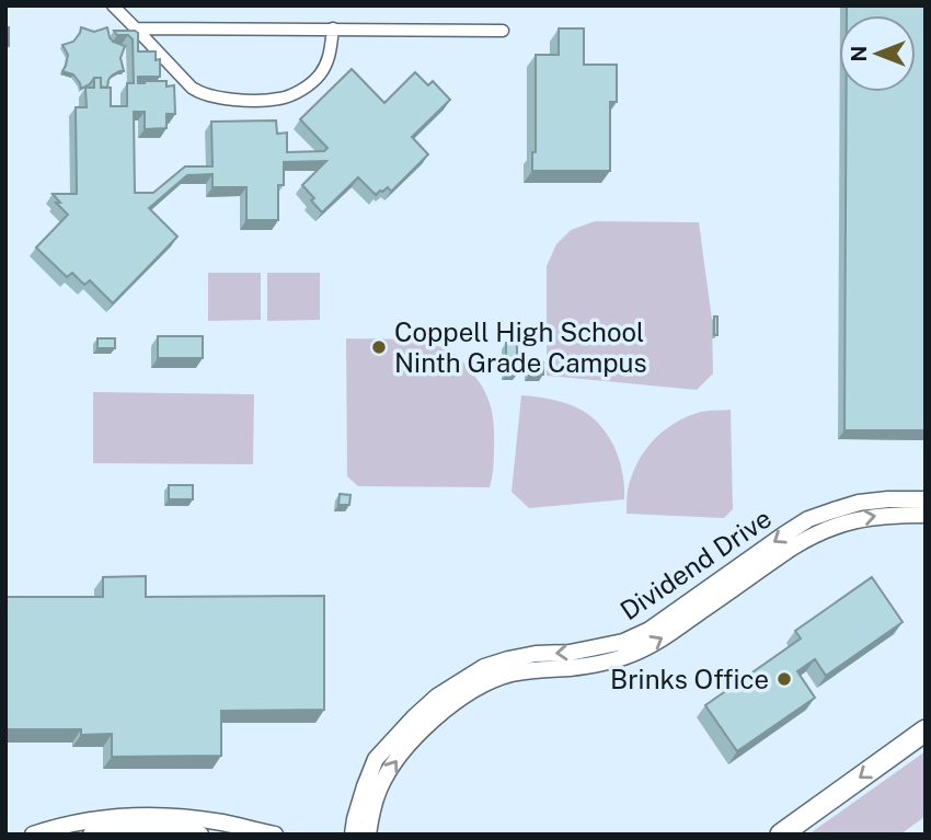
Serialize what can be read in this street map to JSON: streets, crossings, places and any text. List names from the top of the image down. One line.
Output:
{"streets":{"street":["Dividend Drive"]},"places":["Coppell High School Ninth Grade Campus","Brinks Office"],"north":"left"}
